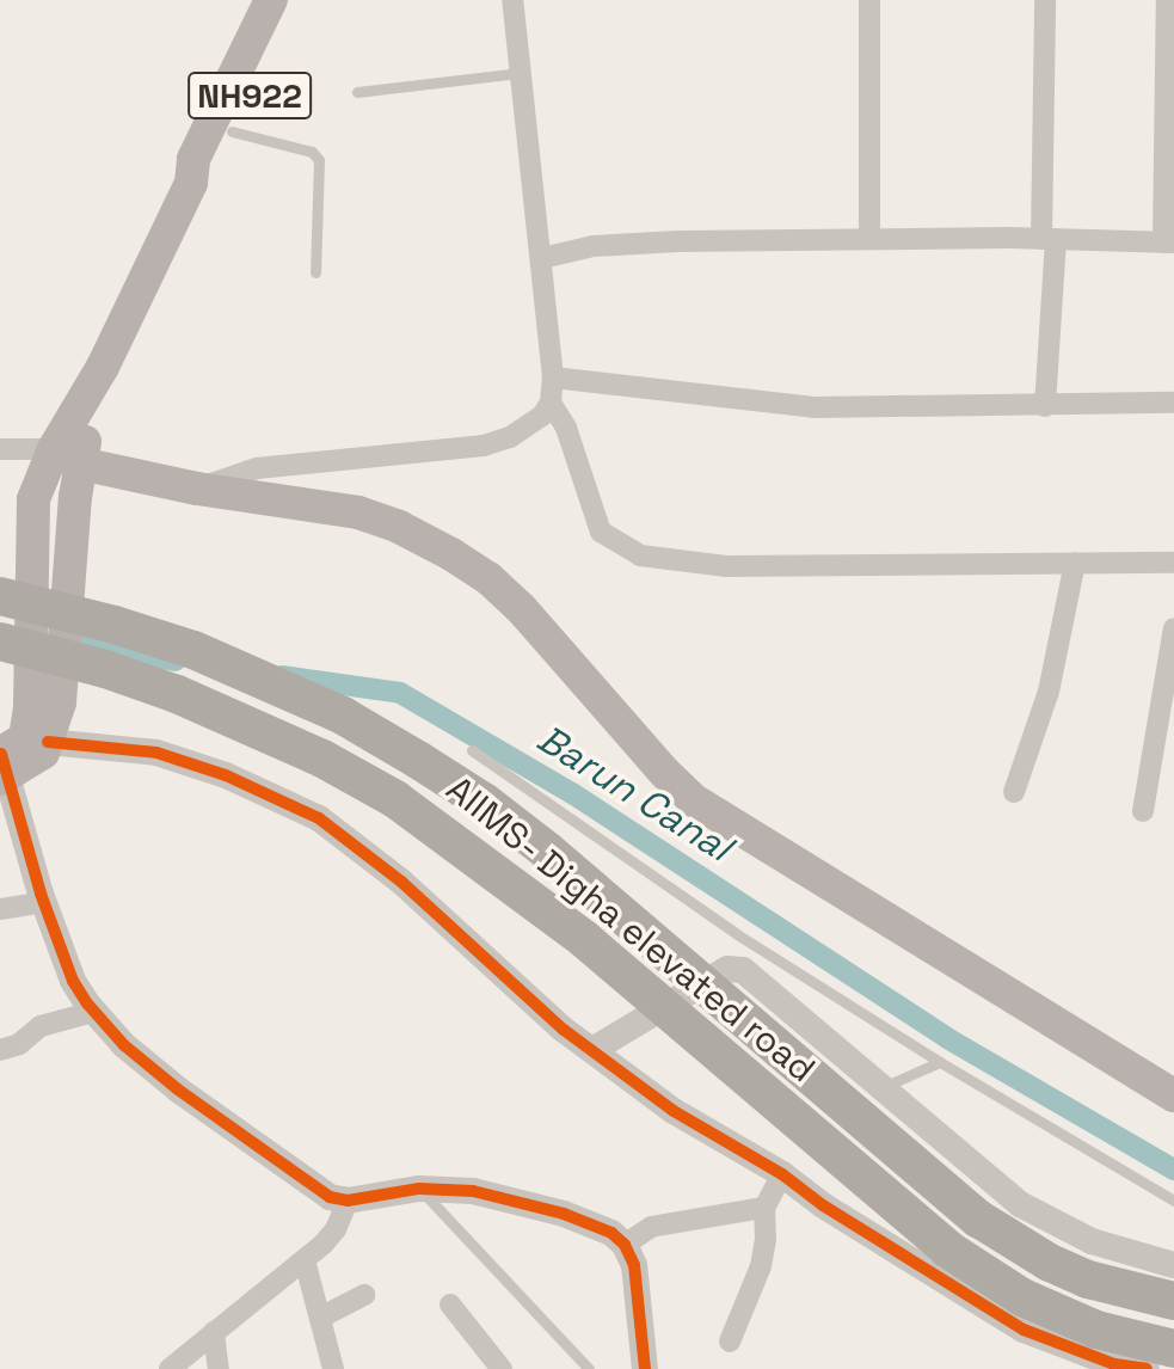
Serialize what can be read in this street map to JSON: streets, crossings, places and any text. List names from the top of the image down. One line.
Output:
{"streets":{"highway":["AIIMS- Digha elevated road"],"main road":["NH922"]},"water":["Barun Canal"]}
